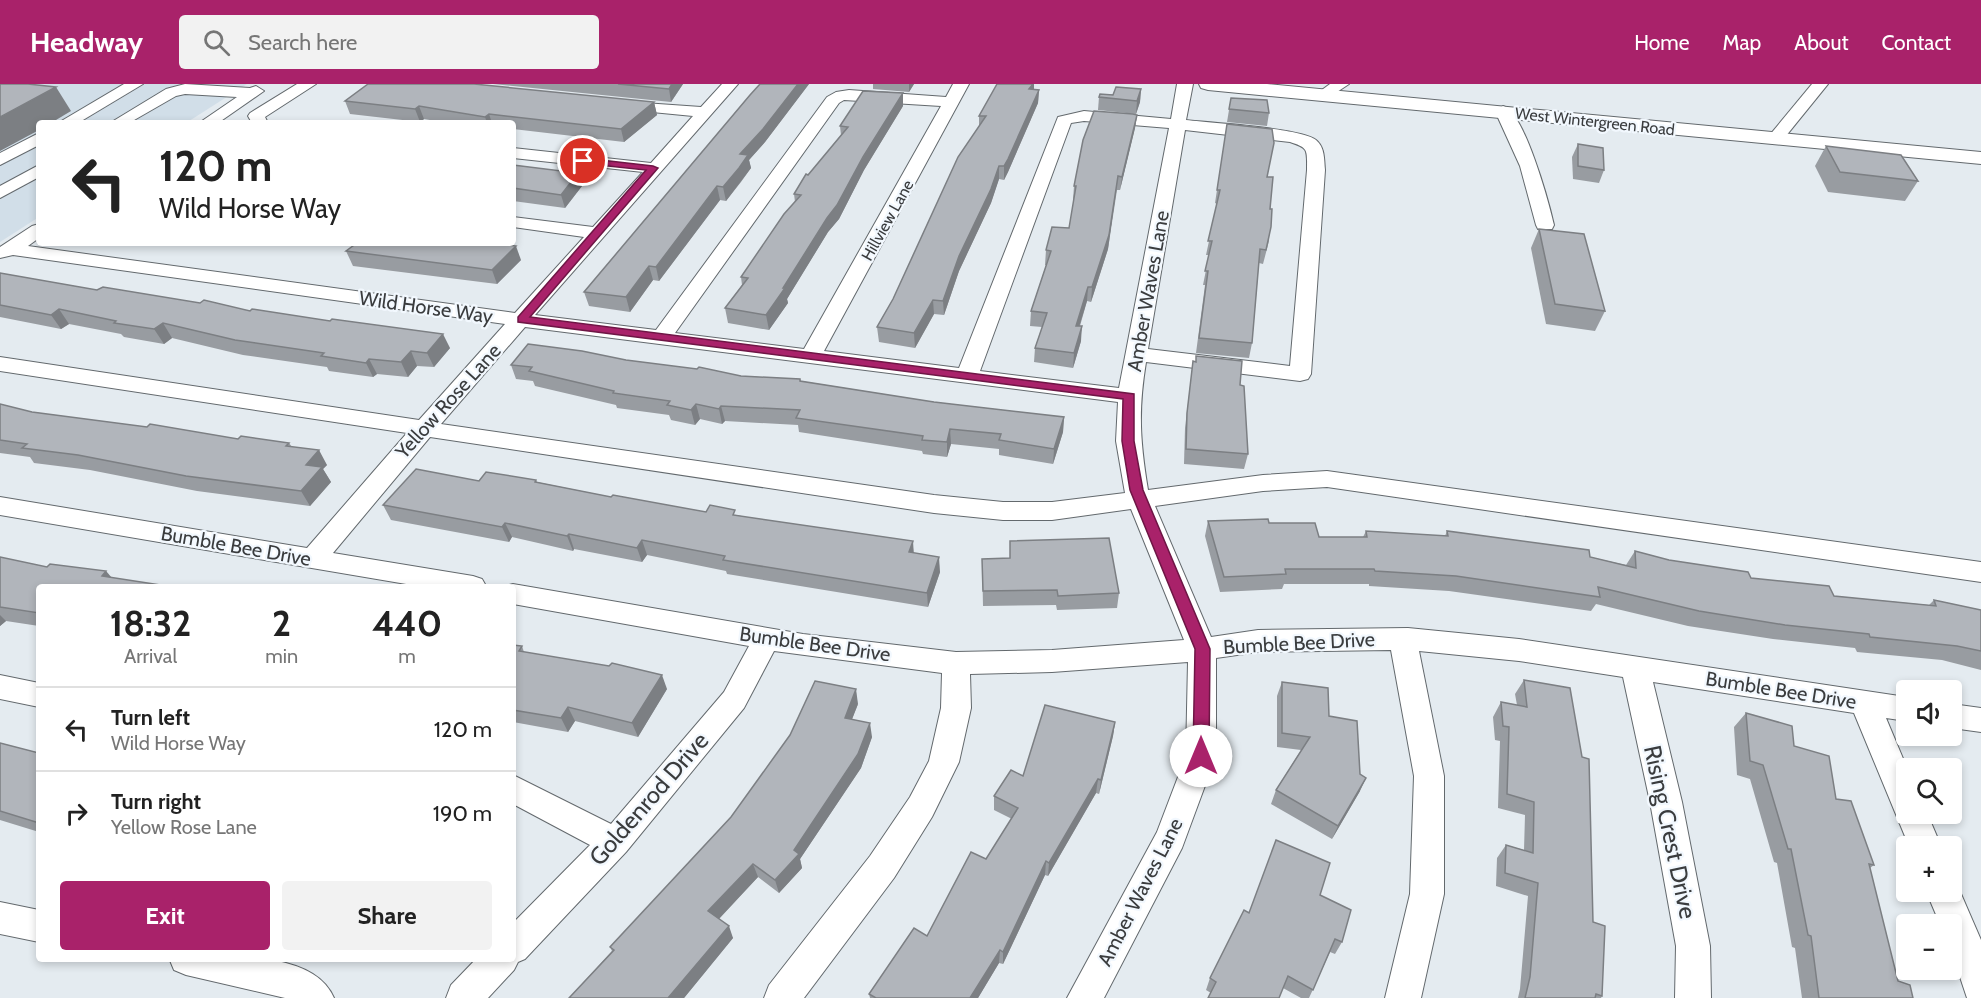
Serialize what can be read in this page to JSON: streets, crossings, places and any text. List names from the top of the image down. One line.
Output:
{"streets":{"main road":["West Wintergreen Road"],"street":["Hillview Lane","Amber Waves Lane","Wild Horse Way","Yellow Rose Lane","Bumble Bee Drive","Goldenrod Drive","Rising Crest Drive"]},"crossings":[["Hillview Lane","Wild Horse Way"],["Amber Waves Lane","Wild Horse Way"],["Amber Waves Lane","Bumble Bee Drive"],["Wild Horse Way","Yellow Rose Lane"],["Yellow Rose Lane","Bumble Bee Drive"],["Bumble Bee Drive","Goldenrod Drive"],["Bumble Bee Drive","Rising Crest Drive"]],"page":{"header":"Headway","search":"Search here","nav":["Home","Map","About","Contact"],"turn":["120 m","Wild Horse Way"],"eta":["18:32","Arrival","2","min","440","m"],"map_buttons":["+","−"],"list":[{"name":"Turn left","note":"Wild Horse Way","value":"120 m"},{"name":"Turn right","note":"Yellow Rose Lane","value":"190 m"}],"buttons":["Exit","Share"]}}
